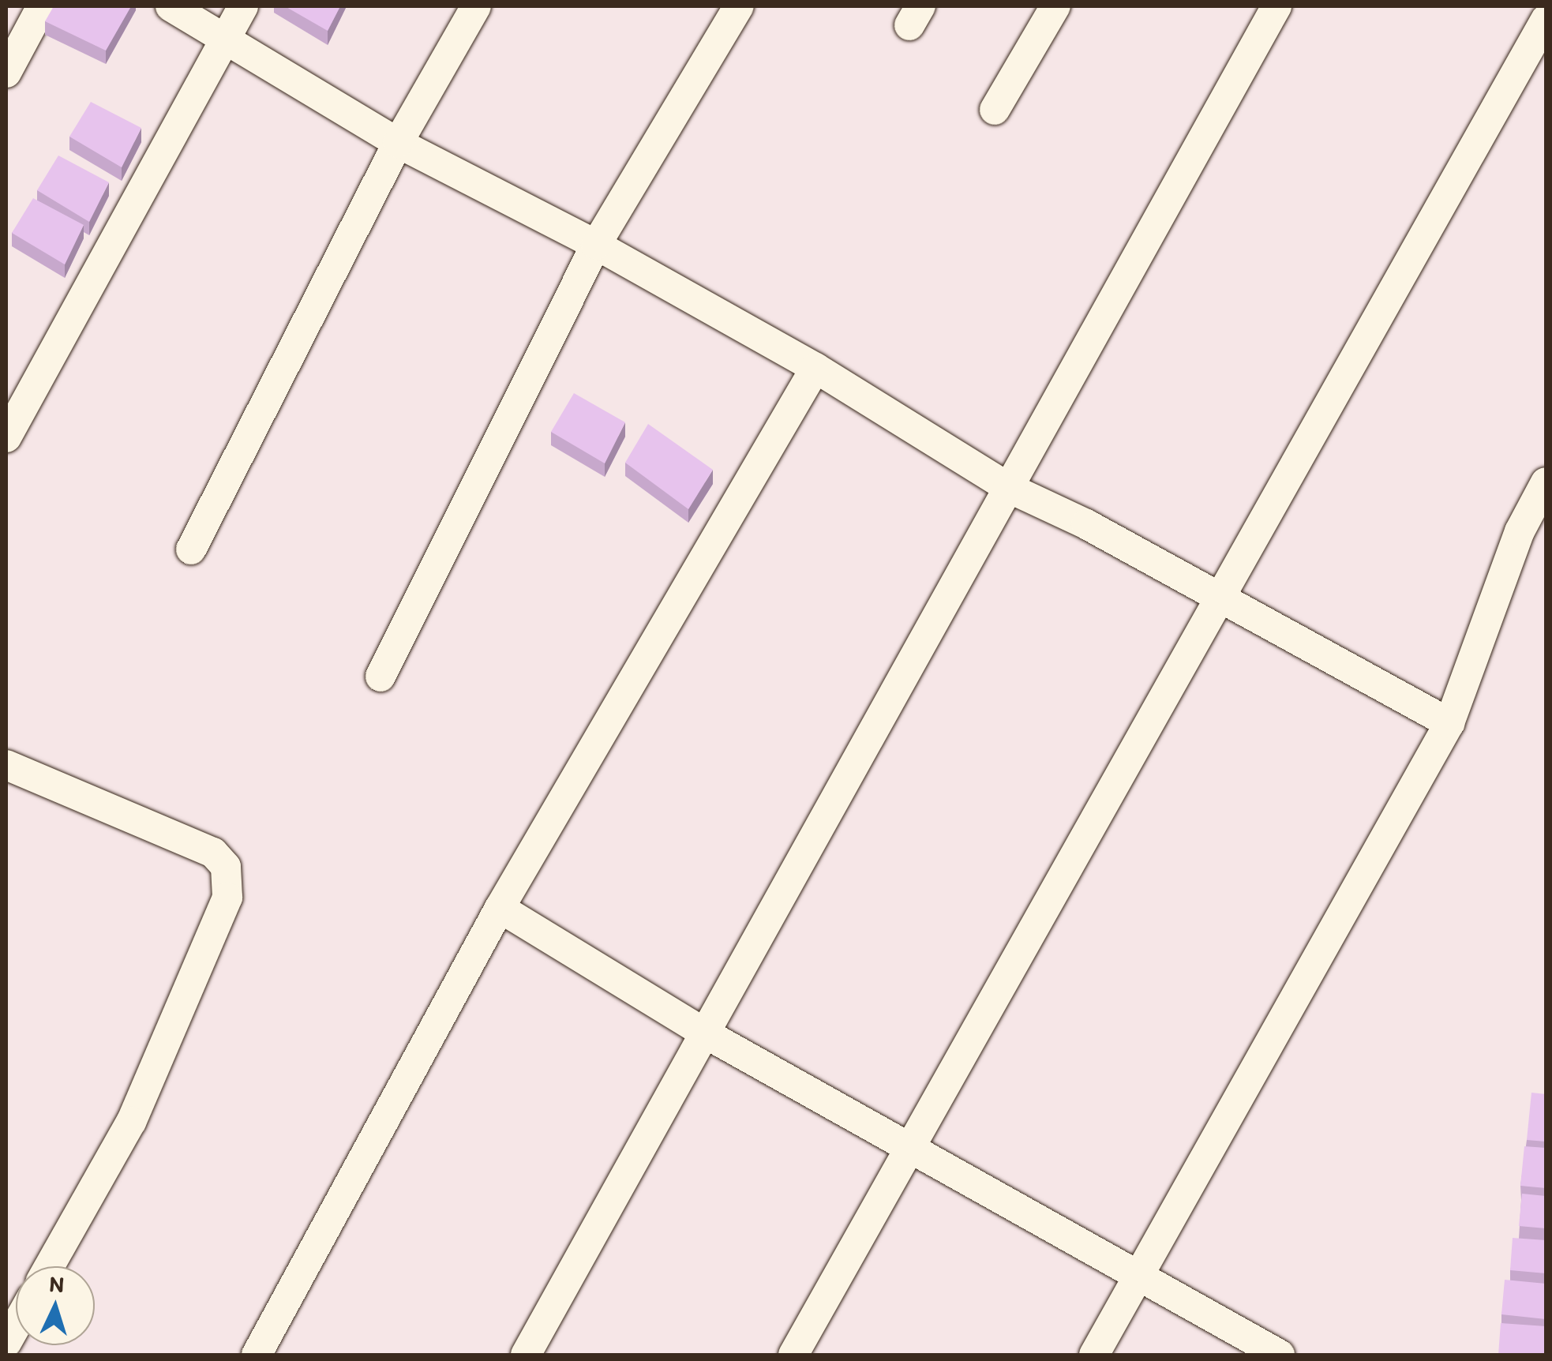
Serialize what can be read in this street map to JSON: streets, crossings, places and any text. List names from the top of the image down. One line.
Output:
{"north":"top"}
